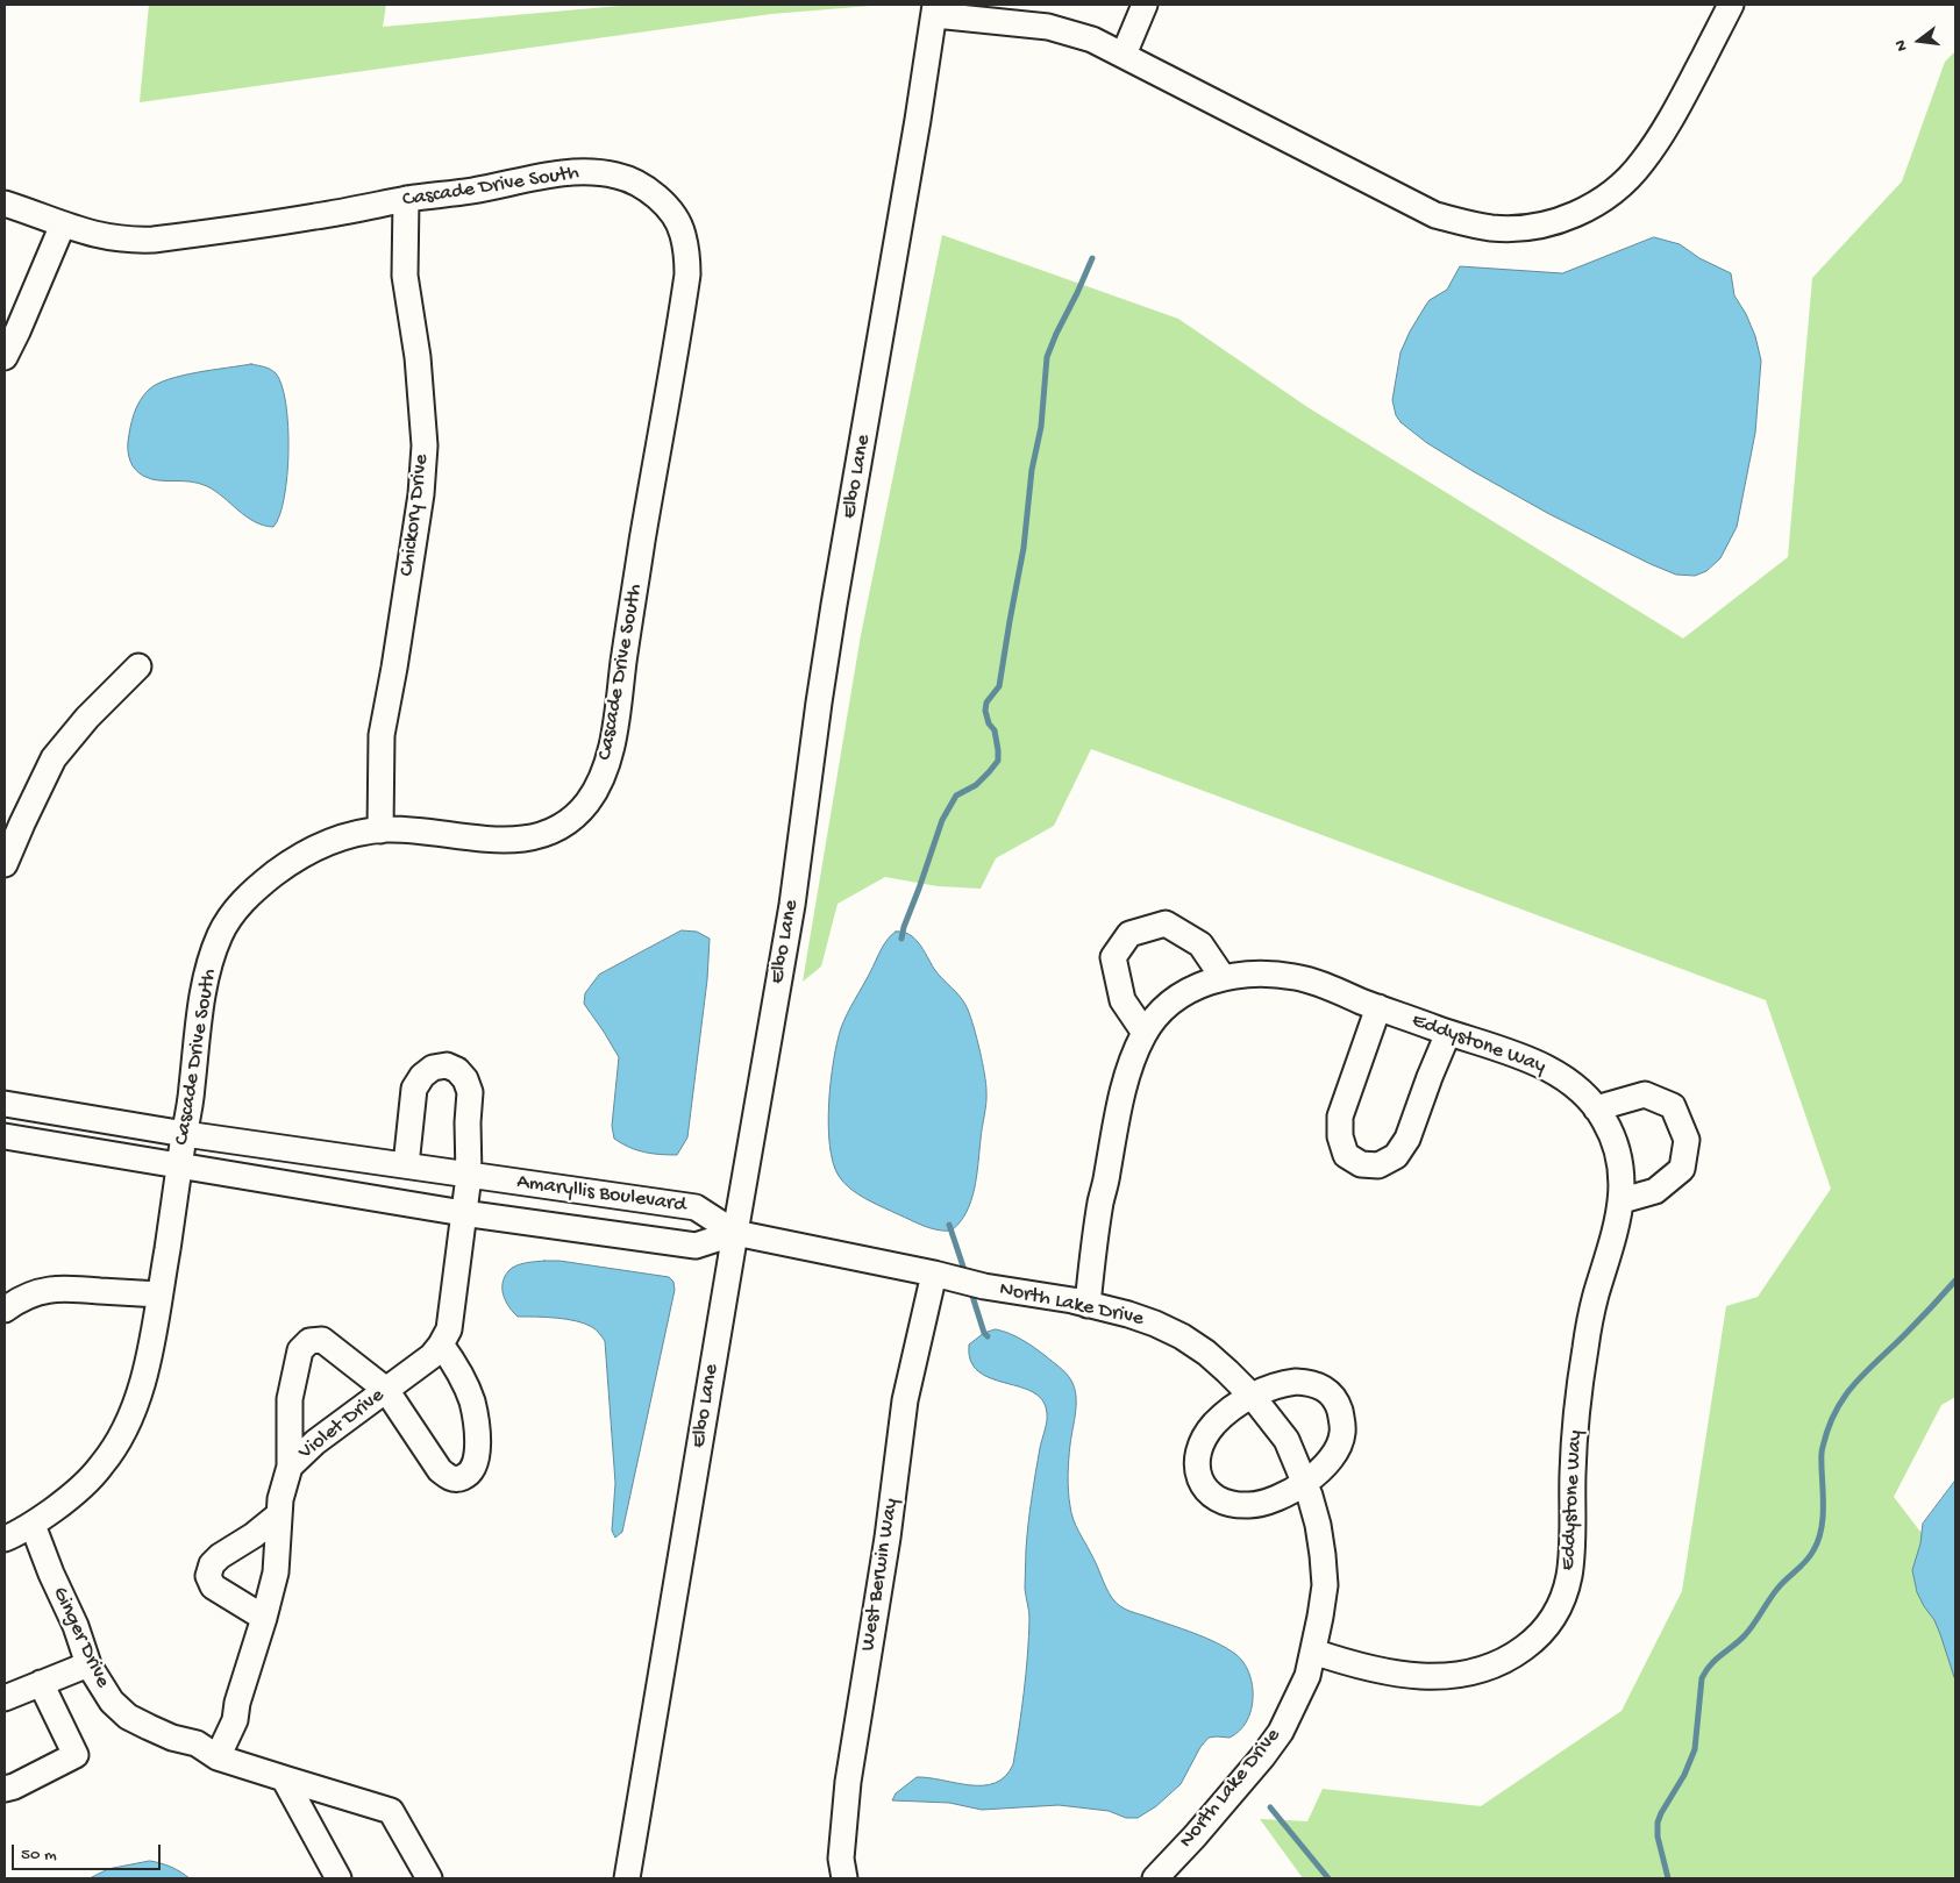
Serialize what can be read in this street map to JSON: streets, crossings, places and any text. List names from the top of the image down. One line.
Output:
{"streets":{"street":["Cascade Drive South","Elbo Lane","Chickory Drive","Eddystone Way","Amaryllis Boulevard","North Lake Drive","Violet Drive","West Berwin Way","Ginger Drive"]},"crossings":[["Cascade Drive South","Chickory Drive"],["Cascade Drive South","Amaryllis Boulevard"],["Cascade Drive South","Ginger Drive"],["Elbo Lane","Amaryllis Boulevard"],["Elbo Lane","North Lake Drive"],["Eddystone Way","North Lake Drive"],["Amaryllis Boulevard","North Lake Drive"],["North Lake Drive","West Berwin Way"],["Violet Drive","Ginger Drive"]],"scale_bar":"50 m","north":"left"}
